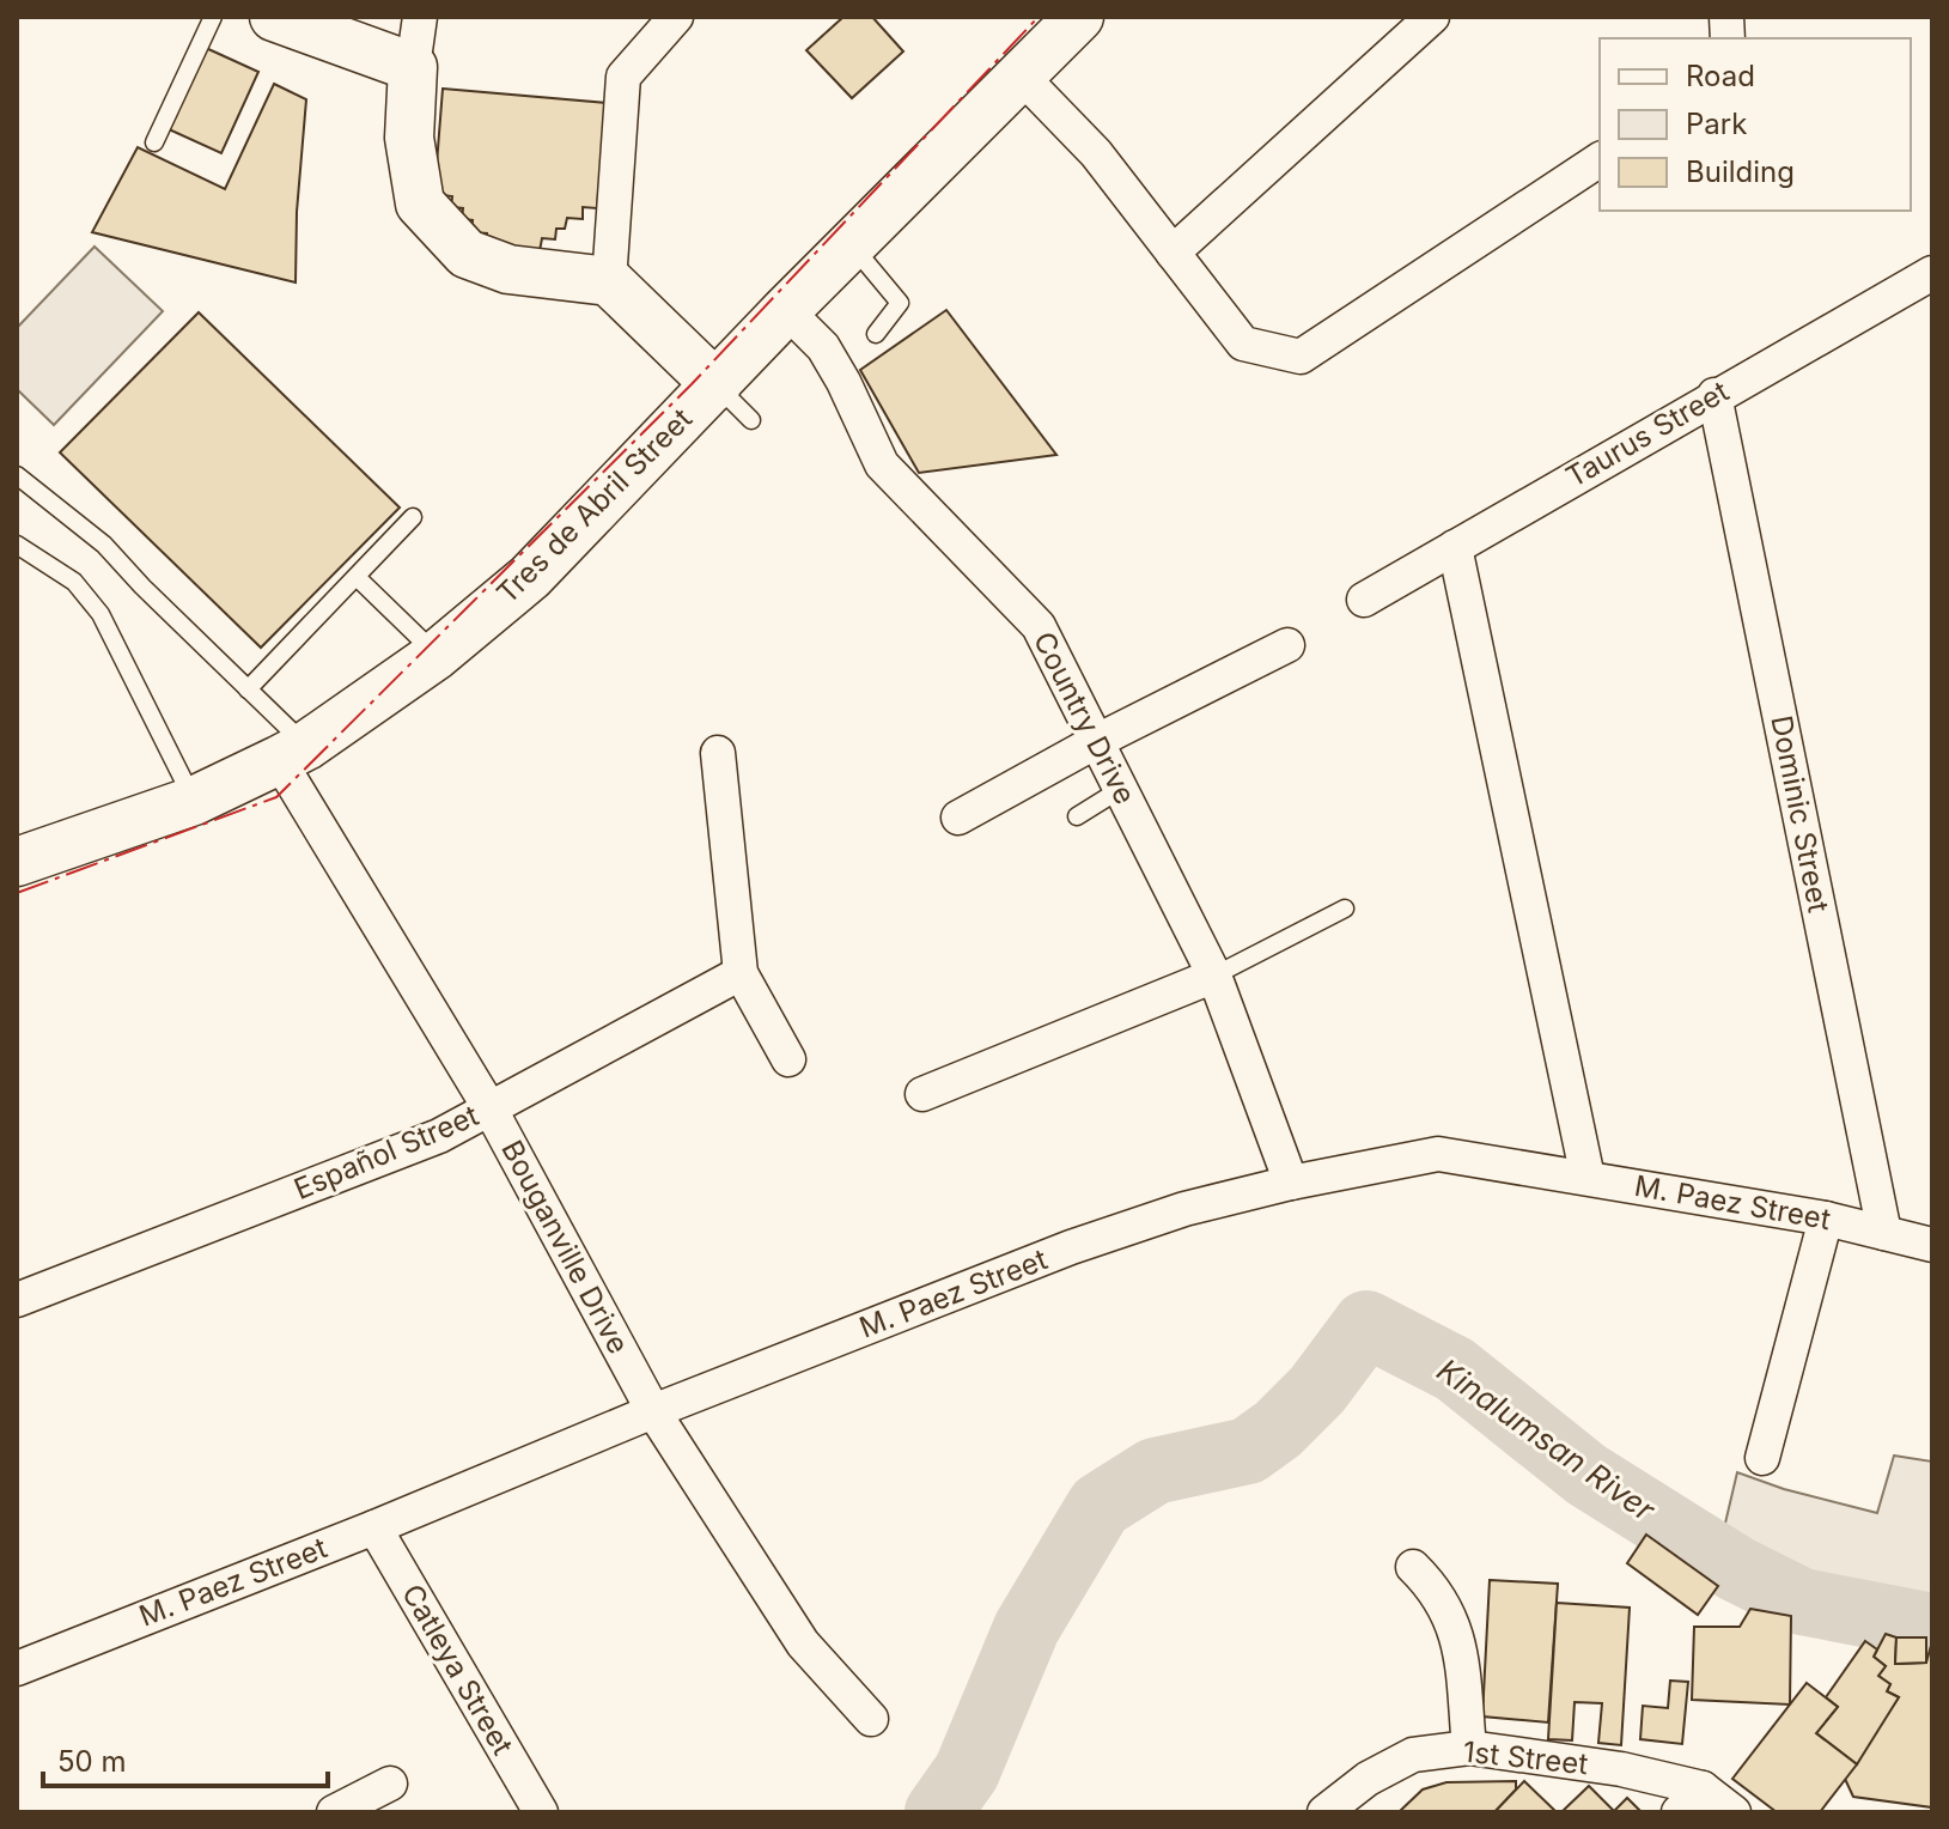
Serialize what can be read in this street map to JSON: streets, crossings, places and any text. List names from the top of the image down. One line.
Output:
{"streets":{"street":["Taurus Street","Tres de Abril Street","Country Drive","Dominic Street","Español Street","M. Paez Street","Bouganville Drive","Catleya Street","1st Street"]},"crossings":[["Taurus Street","Dominic Street"],["Tres de Abril Street","Country Drive"],["Tres de Abril Street","Bouganville Drive"],["Country Drive","M. Paez Street"],["Dominic Street","M. Paez Street"],["Español Street","Bouganville Drive"],["M. Paez Street","Bouganville Drive"],["M. Paez Street","Catleya Street"]],"water":["Kinalumsan River"],"legend":["Road","Park","Building"],"scale_bar":"50 m"}
